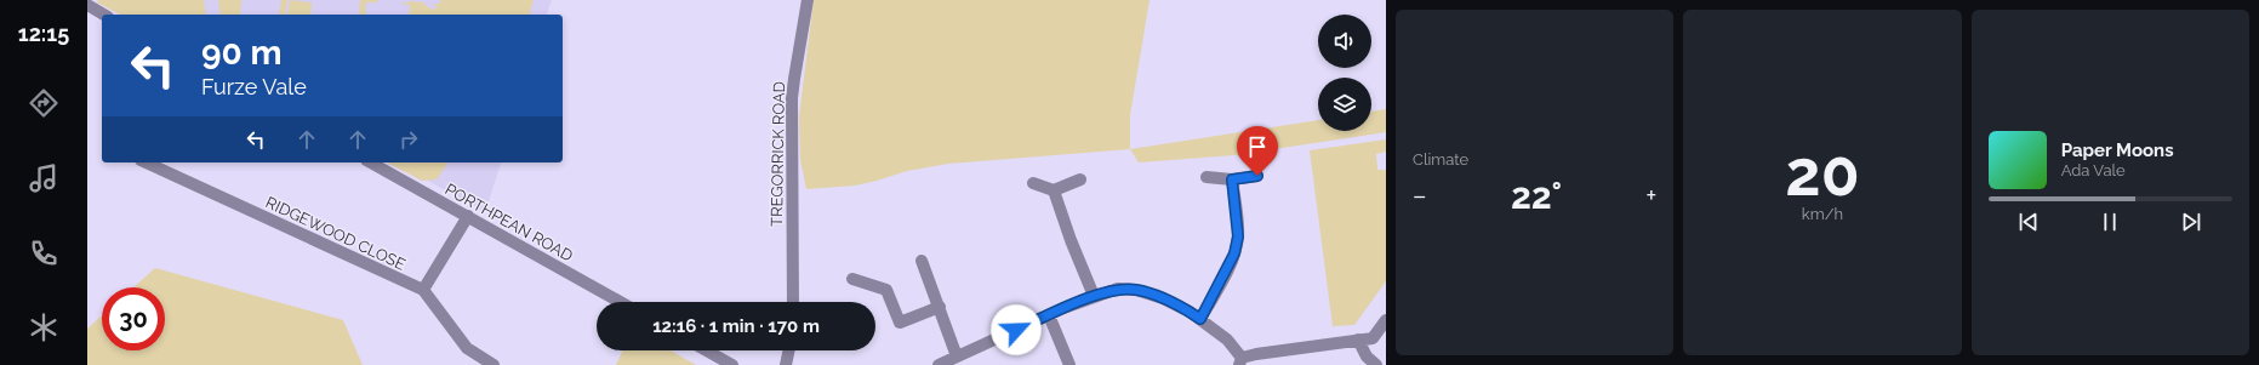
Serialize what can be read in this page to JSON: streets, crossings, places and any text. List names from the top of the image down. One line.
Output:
{"streets":{"street":["TREGORRICK ROAD","PORTHPEAN ROAD","RIDGEWOOD CLOSE"]},"page":{"tabs":"12:15","tile":["Climate",["20","km/h"]],"turn":["90 m","Furze Vale"],"song":["Paper Moons","Ada Vale"],"heat":["−","22°","+"],"limit":"30","trip":"12:16 · 1 min · 170 m"}}
